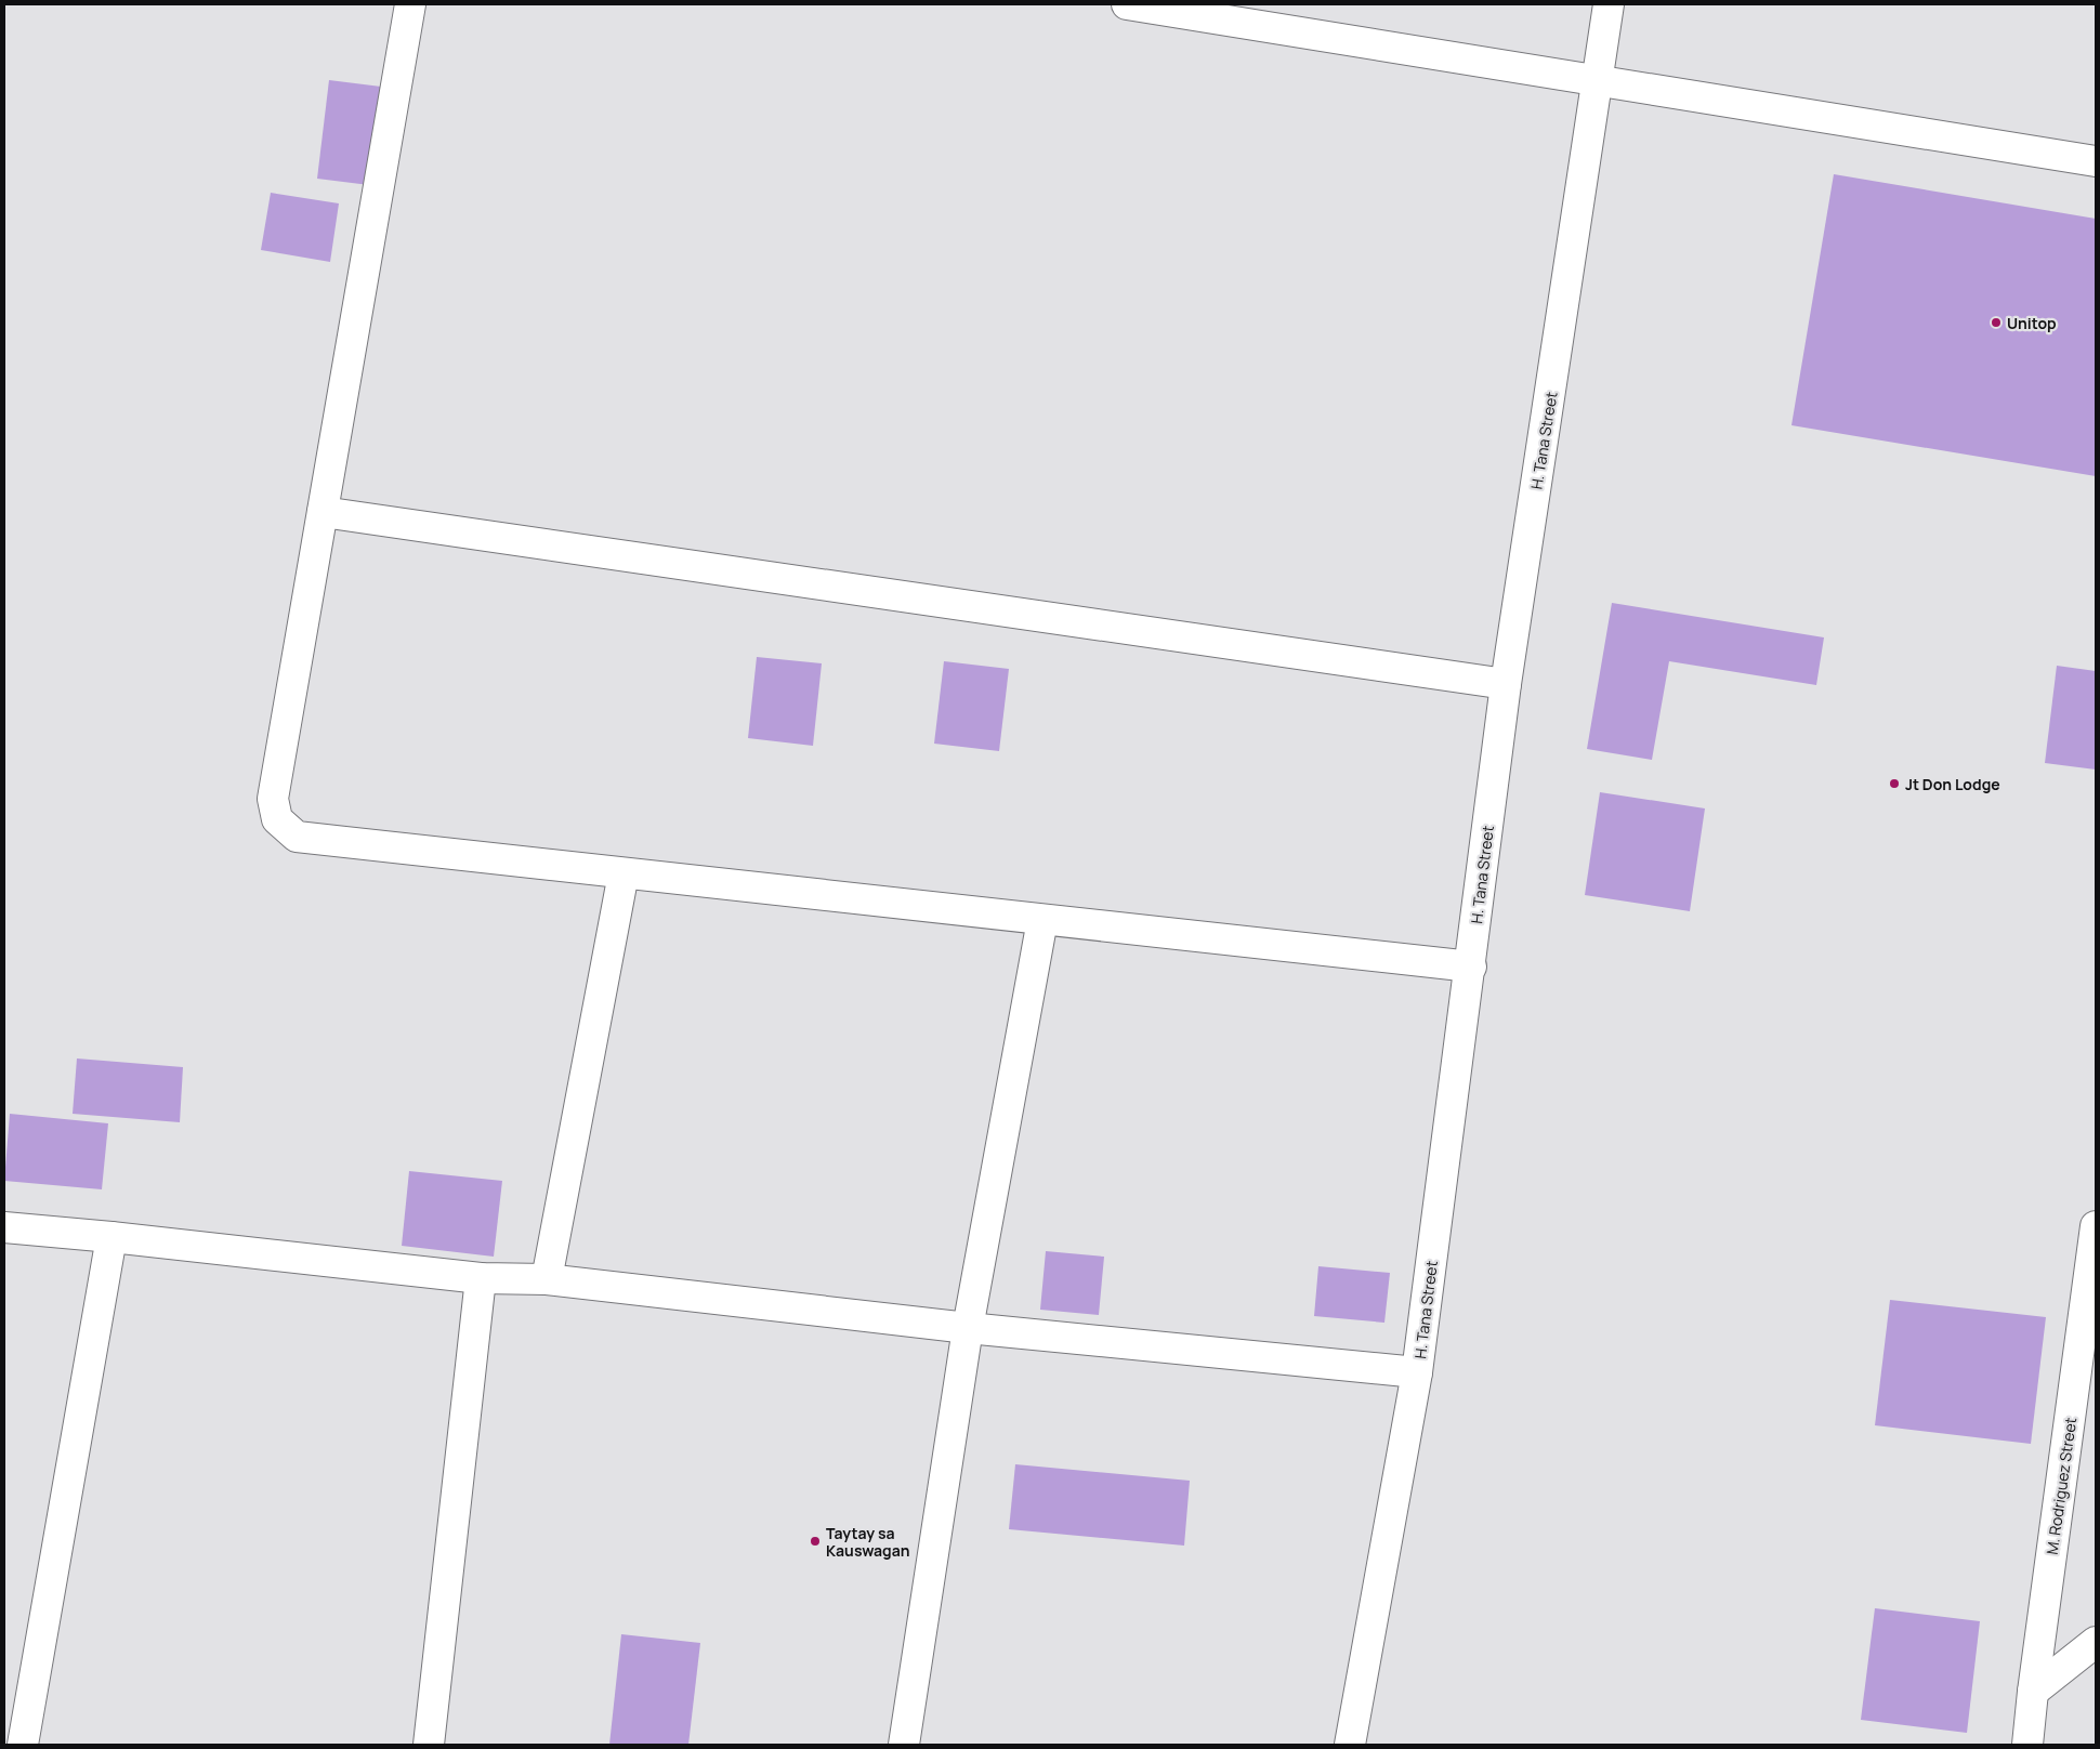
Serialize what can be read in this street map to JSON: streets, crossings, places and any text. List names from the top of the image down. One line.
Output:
{"streets":{"street":["H. Tana Street","M. Rodriguez Street"]},"places":["Unitop","Jt Don Lodge","Taytay sa Kauswagan"]}
